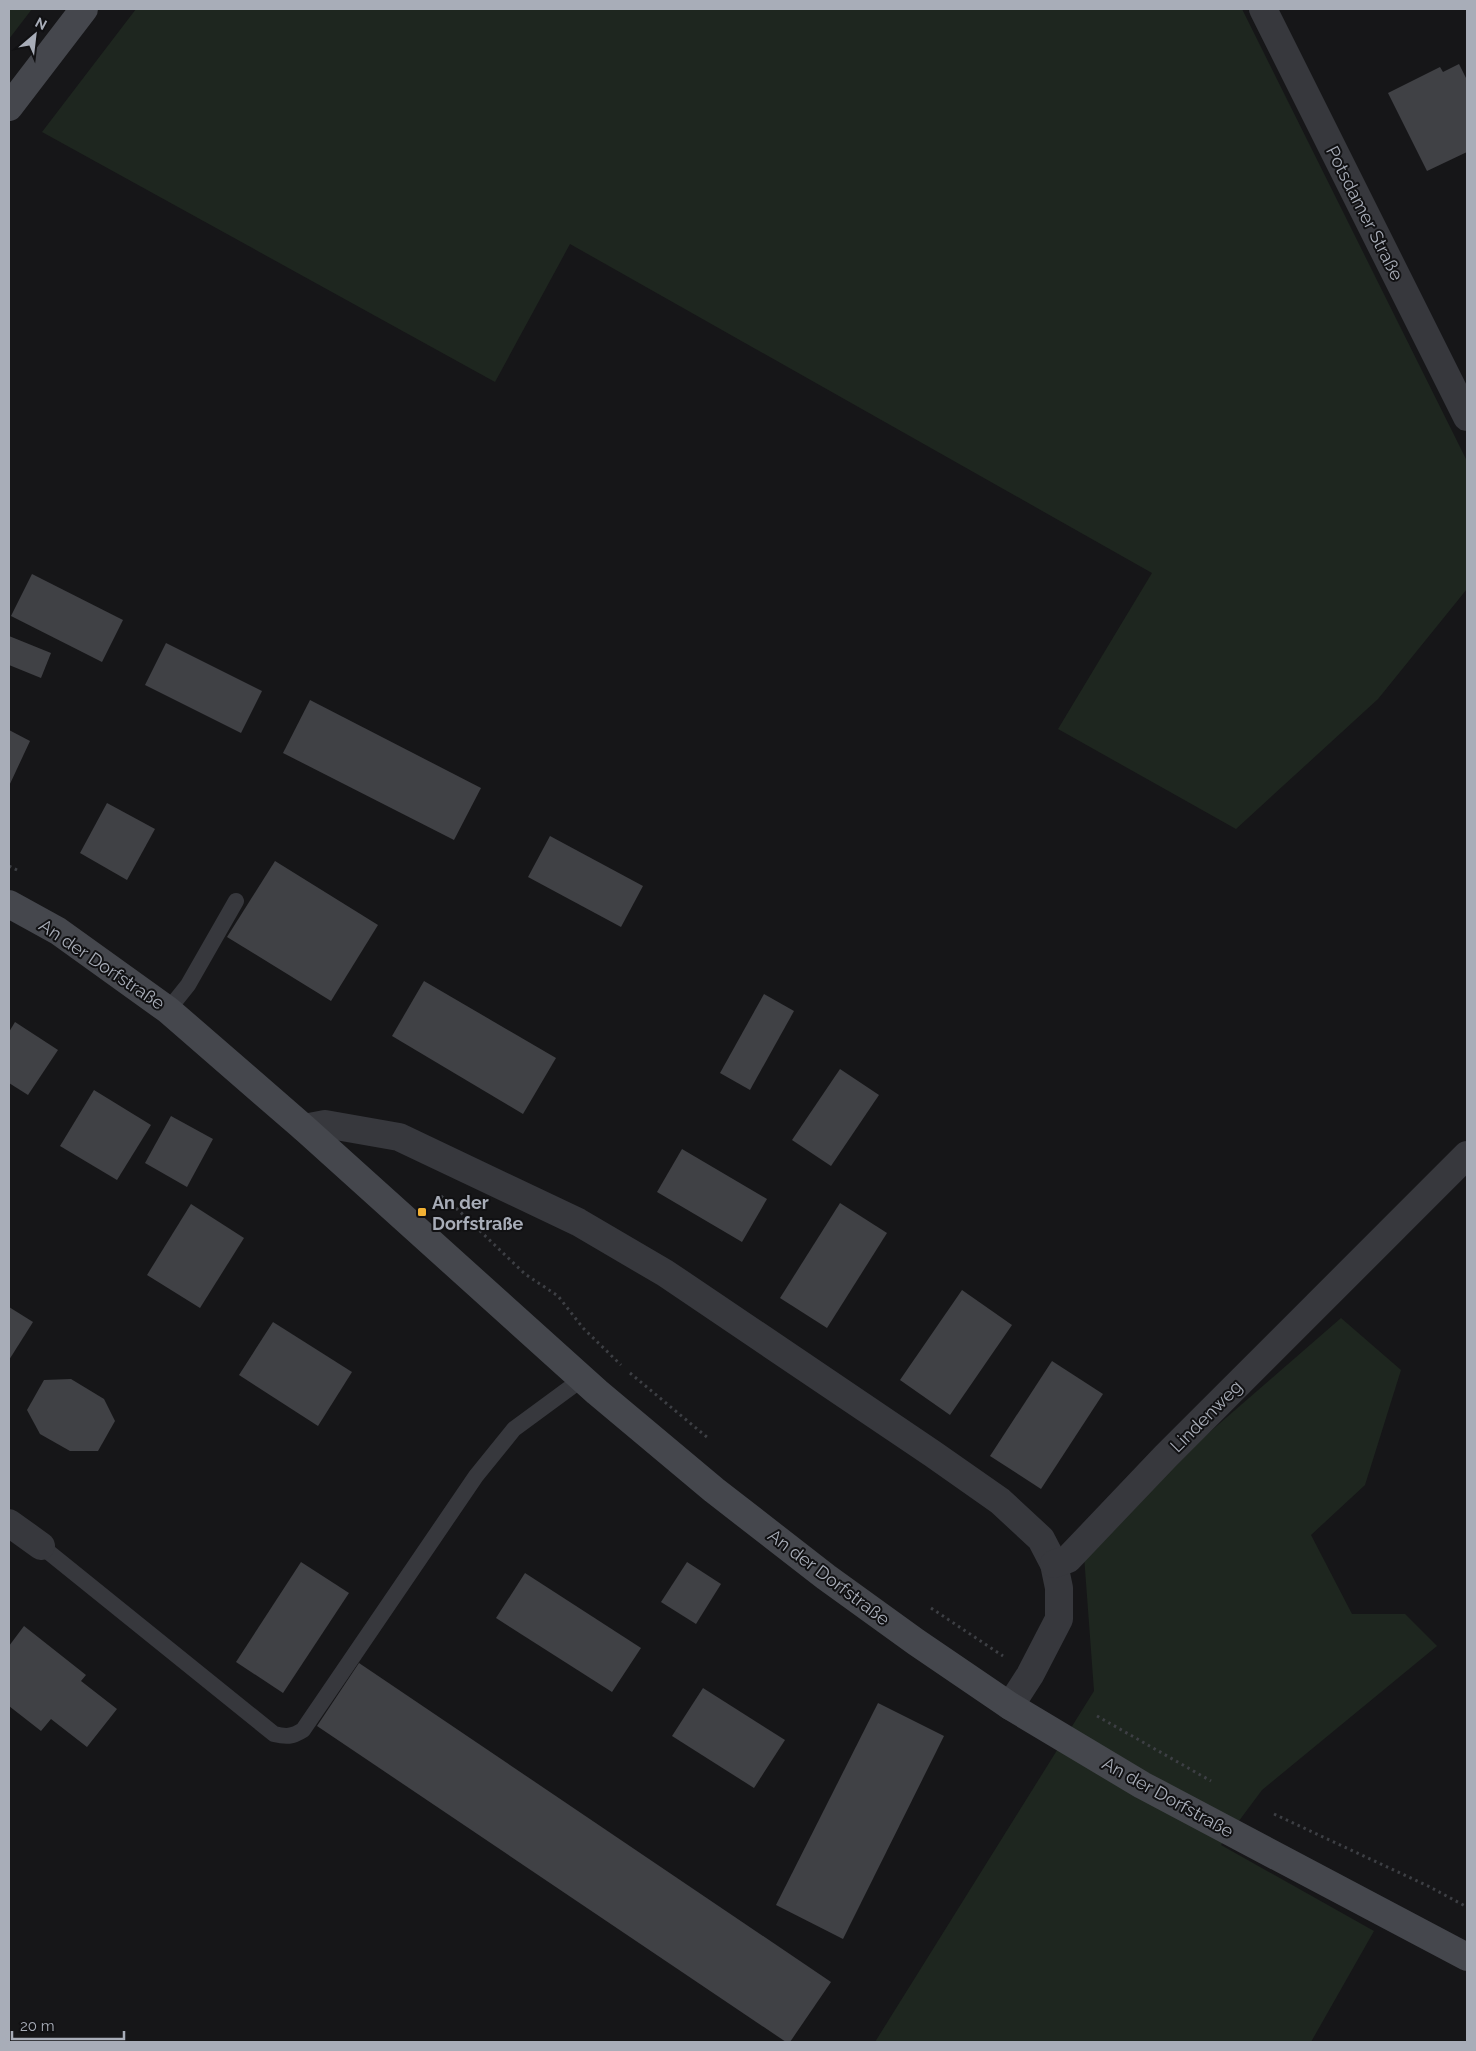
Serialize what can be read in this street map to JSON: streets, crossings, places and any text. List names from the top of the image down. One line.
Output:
{"streets":{"street":["Potsdamer Straße","An der Dorfstraße","Lindenweg"]},"places":{"transit":["An der Dorfstraße"]},"scale_bar":"20 m","north":"top right"}
